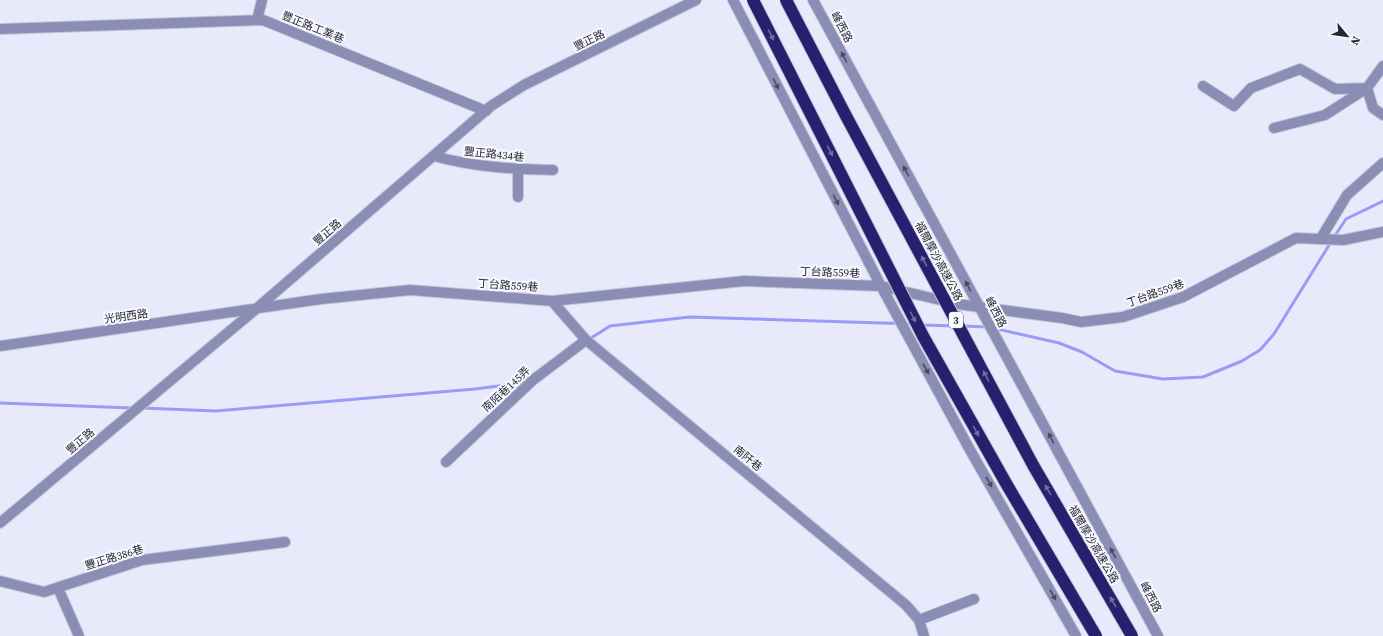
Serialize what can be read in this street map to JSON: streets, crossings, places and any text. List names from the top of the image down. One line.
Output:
{"streets":{"highway":["福爾摩沙高速公路","3"],"street":["豐正路工業巷","峰西路","豐正路","豐正路434巷","丁台路559巷","光明西路","南陌巷145弄","南阡巷","豐正路386巷"]},"crossings":[["豐正路工業巷","豐正路"],["峰西路","丁台路559巷"],["豐正路","豐正路434巷"],["豐正路","丁台路559巷"],["豐正路","光明西路"],["丁台路559巷","光明西路"],["丁台路559巷","南阡巷"],["南陌巷145弄","南阡巷"]],"north":"bottom right"}
